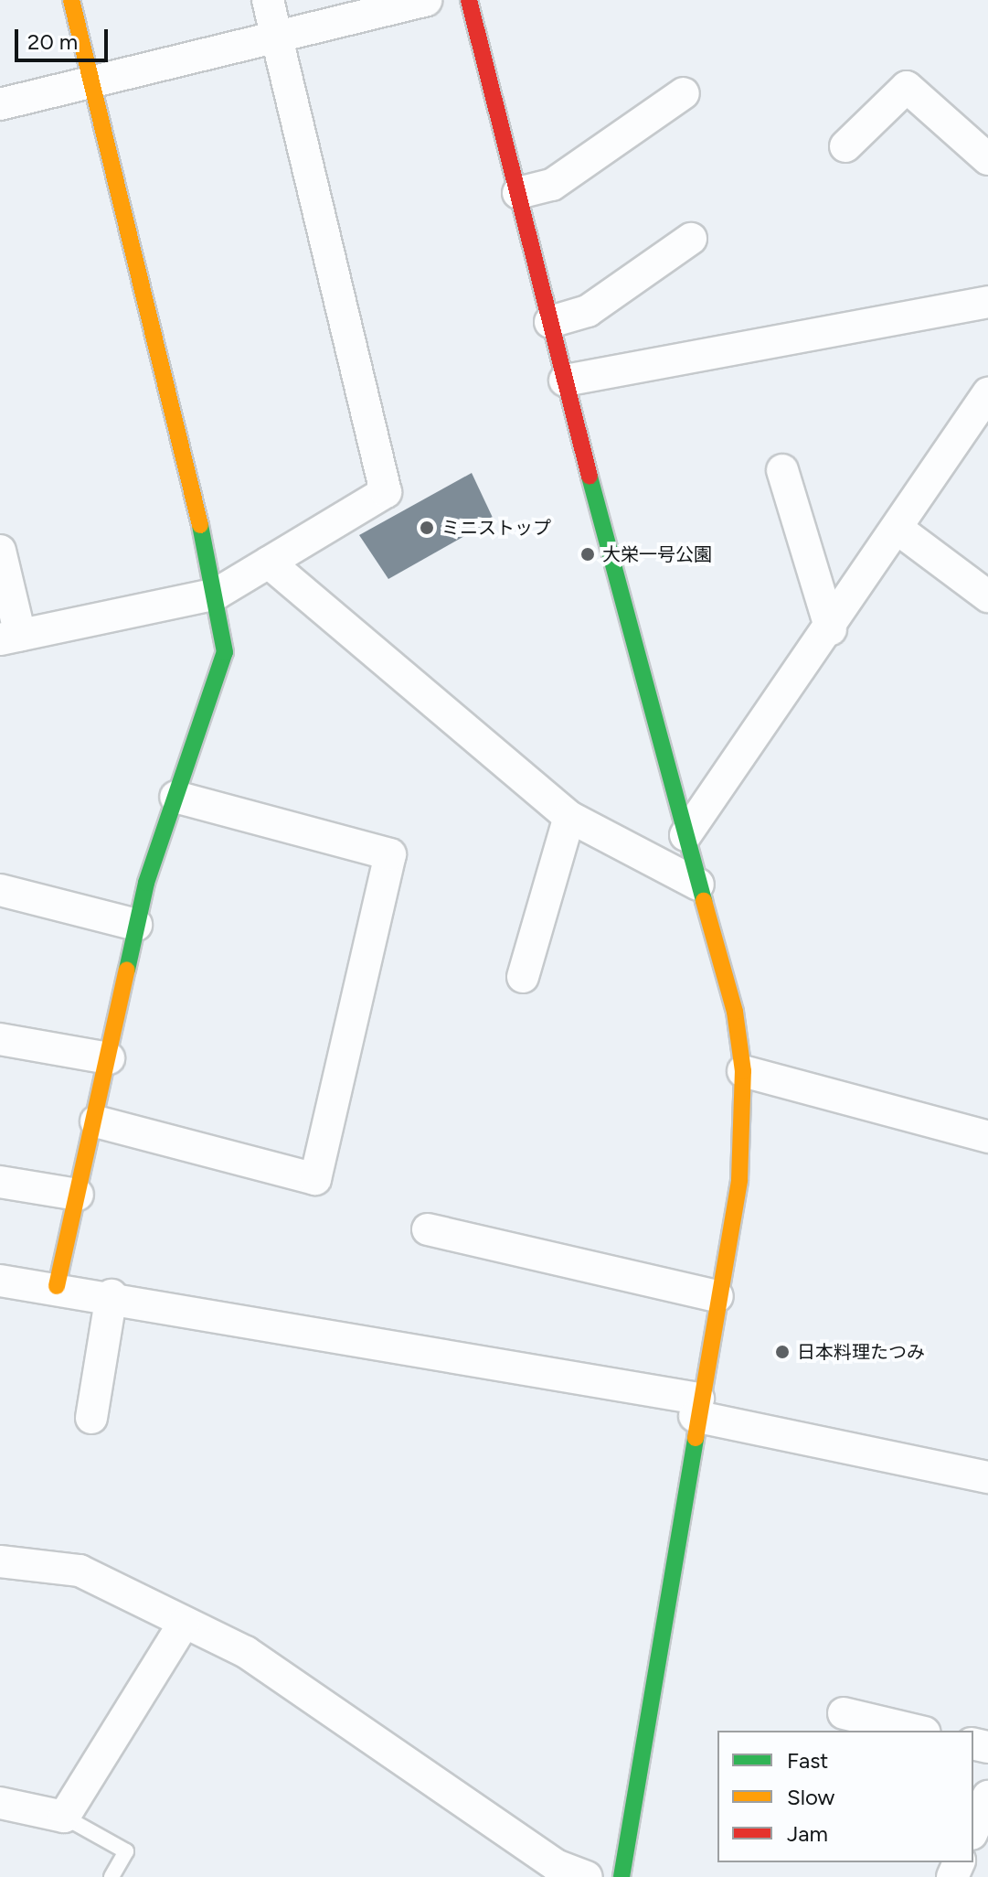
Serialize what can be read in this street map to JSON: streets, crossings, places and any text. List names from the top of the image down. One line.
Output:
{"places":["ミニストップ","大栄一号公園","日本料理たつみ"],"legend":["Fast","Slow","Jam"],"scale_bar":"20 m"}
